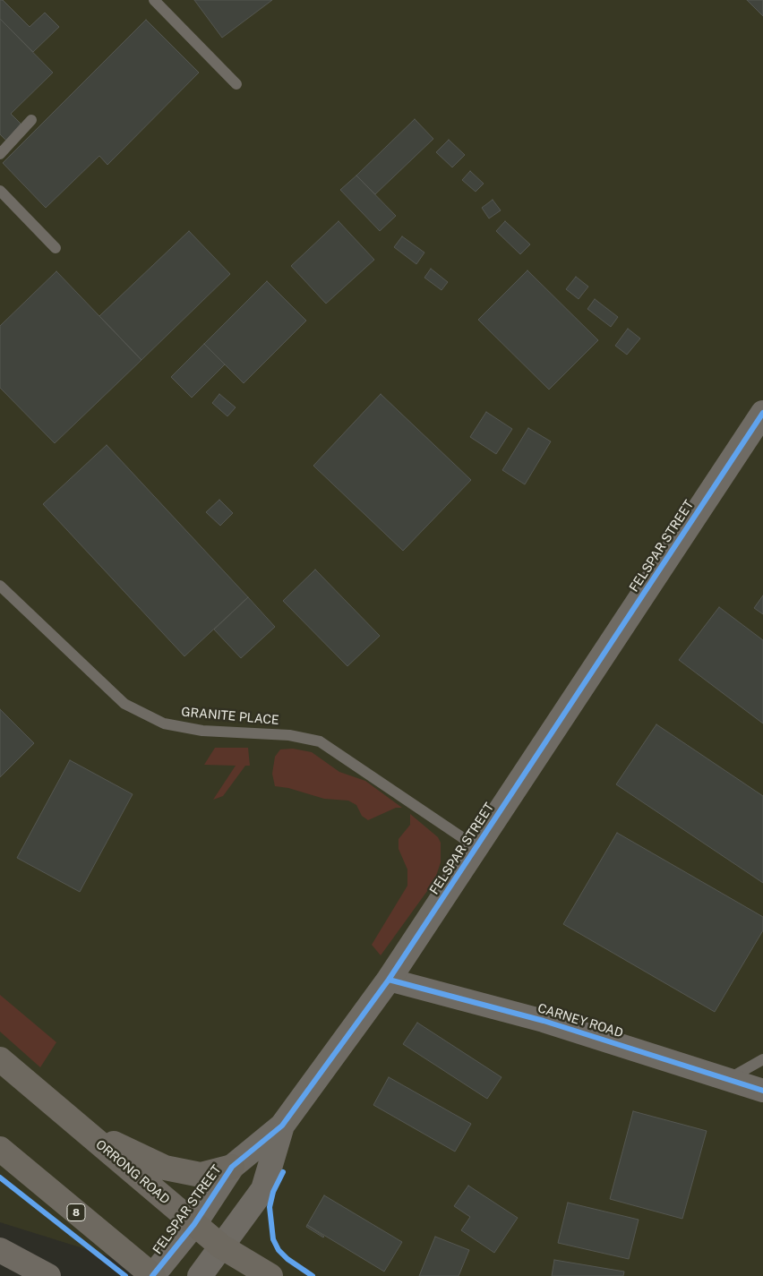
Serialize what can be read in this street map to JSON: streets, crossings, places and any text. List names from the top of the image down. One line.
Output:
{"streets":{"highway":["ORRONG ROAD","8"],"street":["FELSPAR STREET","CARNEY ROAD"],"lane":["GRANITE PLACE"]},"crossings":[["FELSPAR STREET","GRANITE PLACE"],["FELSPAR STREET","CARNEY ROAD"],["FELSPAR STREET","ORRONG ROAD"],["FELSPAR STREET","8"]]}
